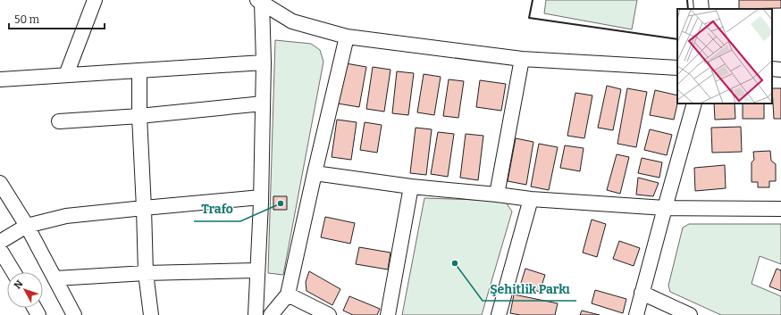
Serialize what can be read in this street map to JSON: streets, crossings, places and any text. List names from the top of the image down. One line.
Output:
{"places":["Trafo","Şehitlik Parkı"],"scale_bar":"50 m","north":"top left"}
